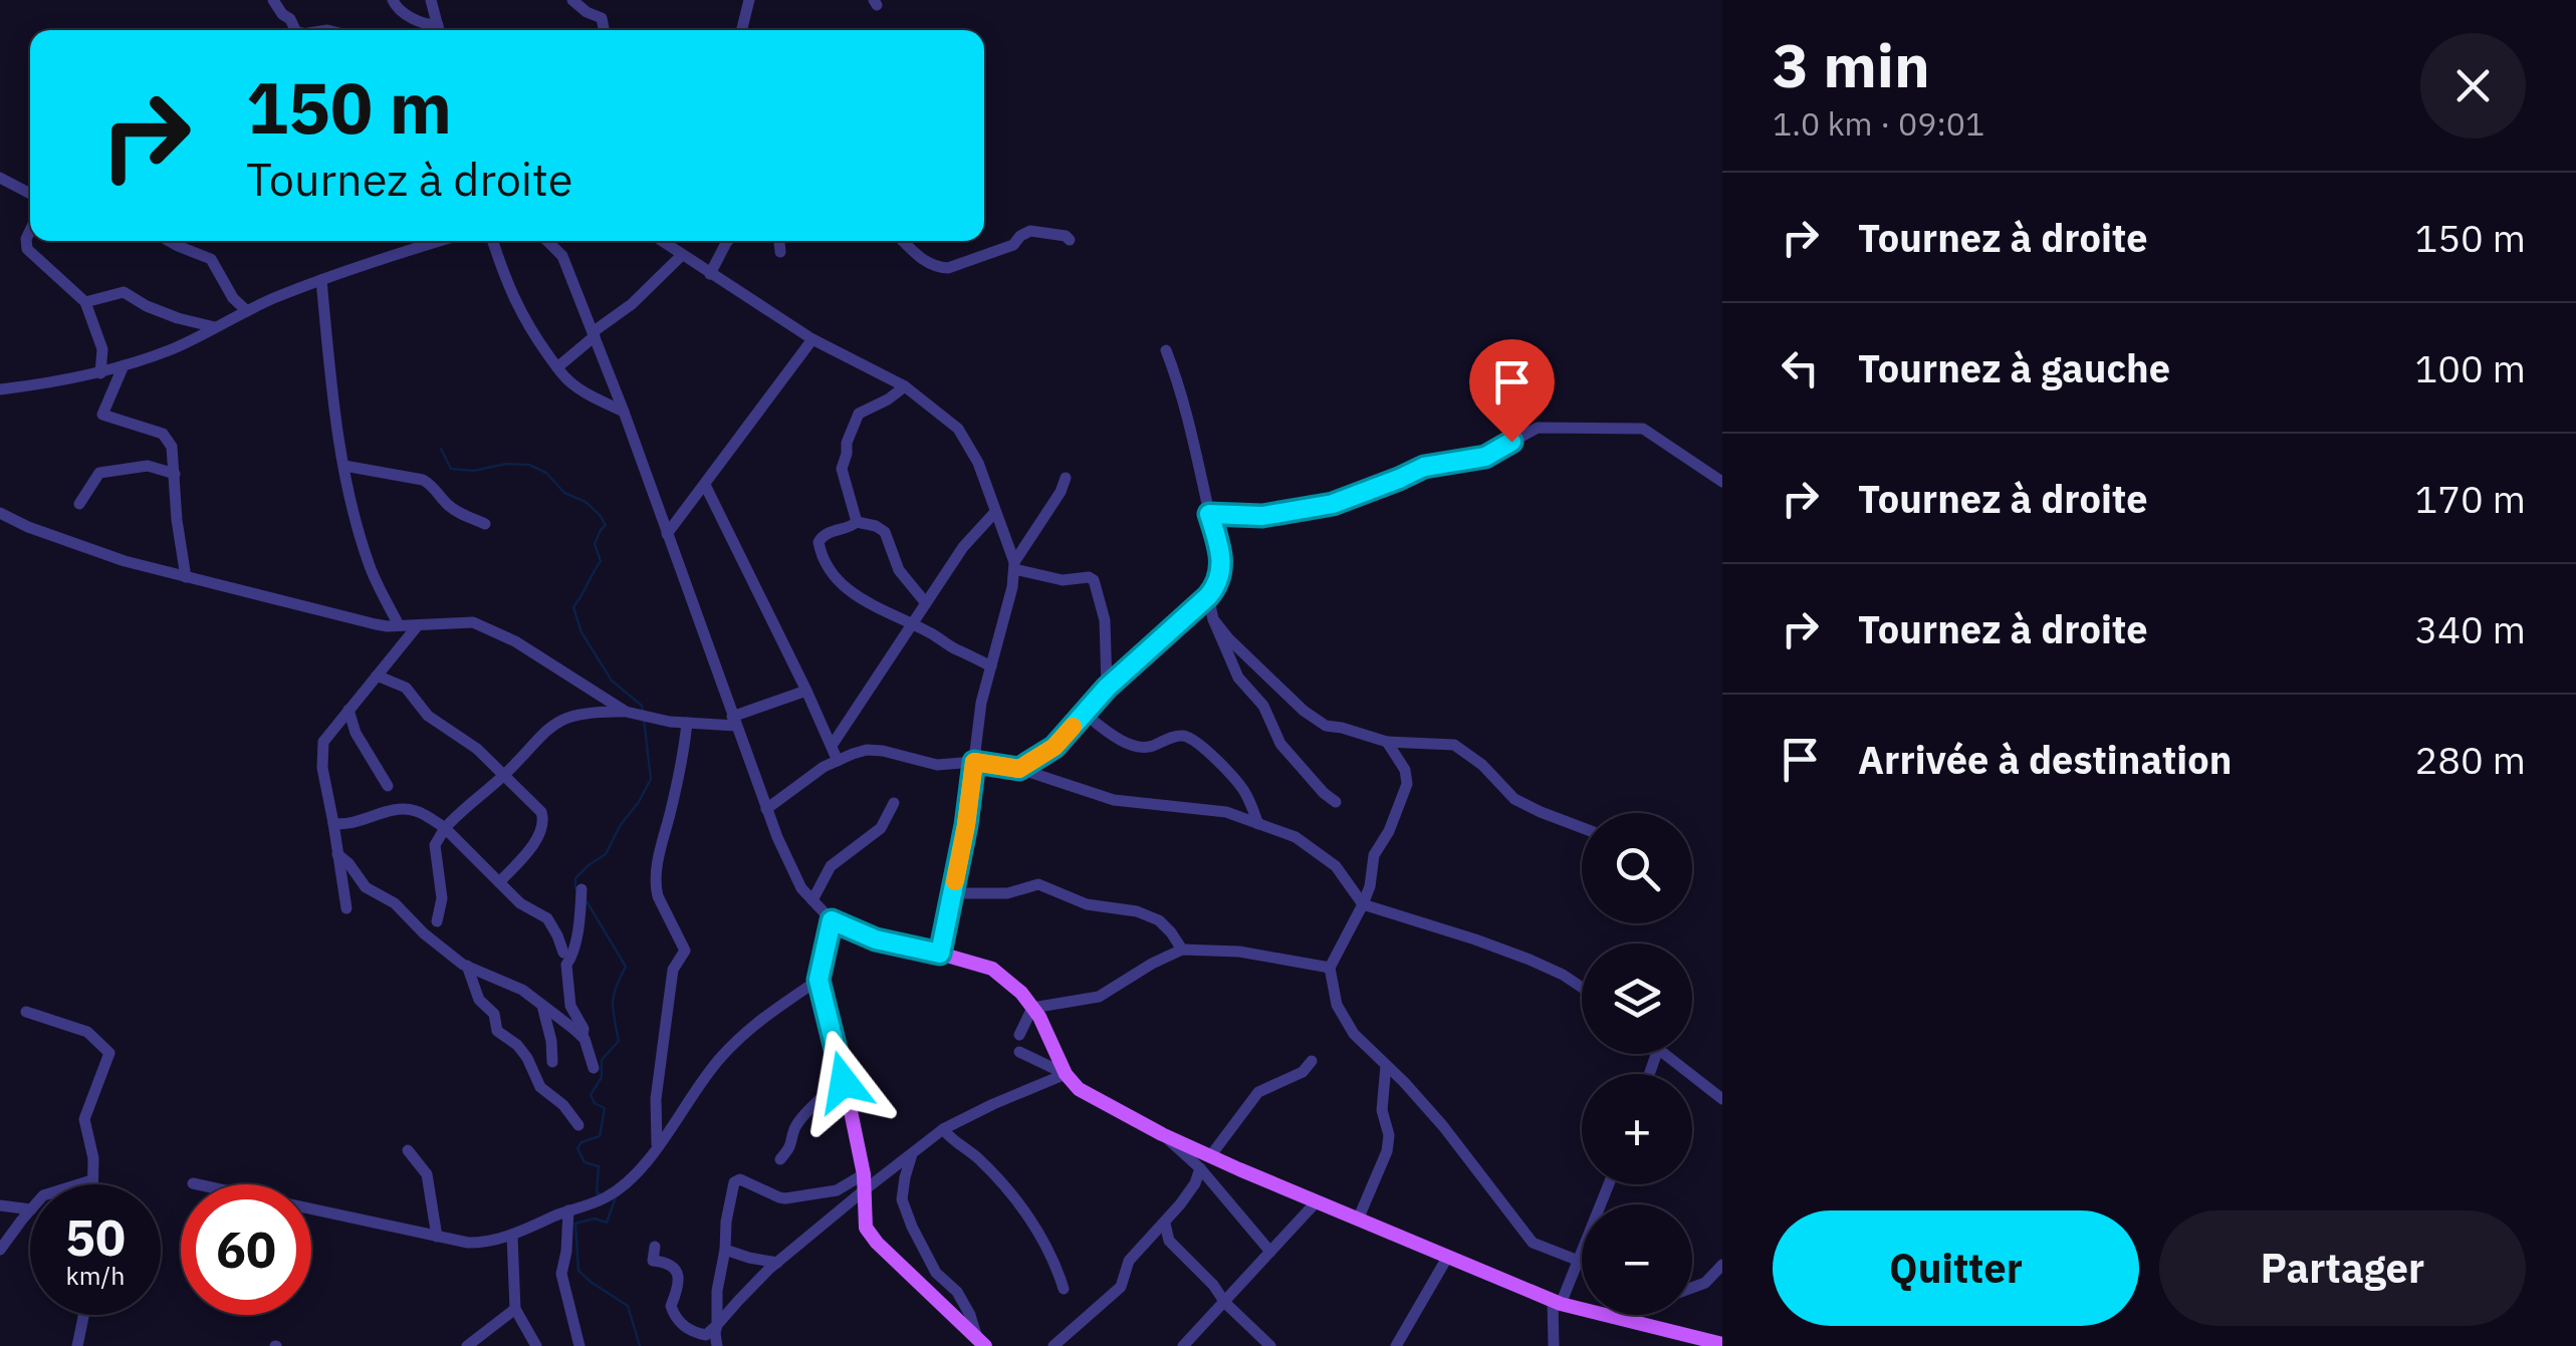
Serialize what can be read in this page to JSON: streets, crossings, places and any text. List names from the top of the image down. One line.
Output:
{"page":{"heading":["3 min","1.0 km · 09:01"],"turn":["150 m","Tournez à droite"],"list":[{"name":"Tournez à droite","value":"150 m"},{"name":"Tournez à gauche","value":"100 m"},{"name":"Tournez à droite","value":"170 m"},{"name":"Tournez à droite","value":"340 m"},{"name":"Arrivée à destination","value":"280 m"}],"map_buttons":["+","−"],"speed":"50 km/h","limit":"60","buttons":["Quitter","Partager"]}}
